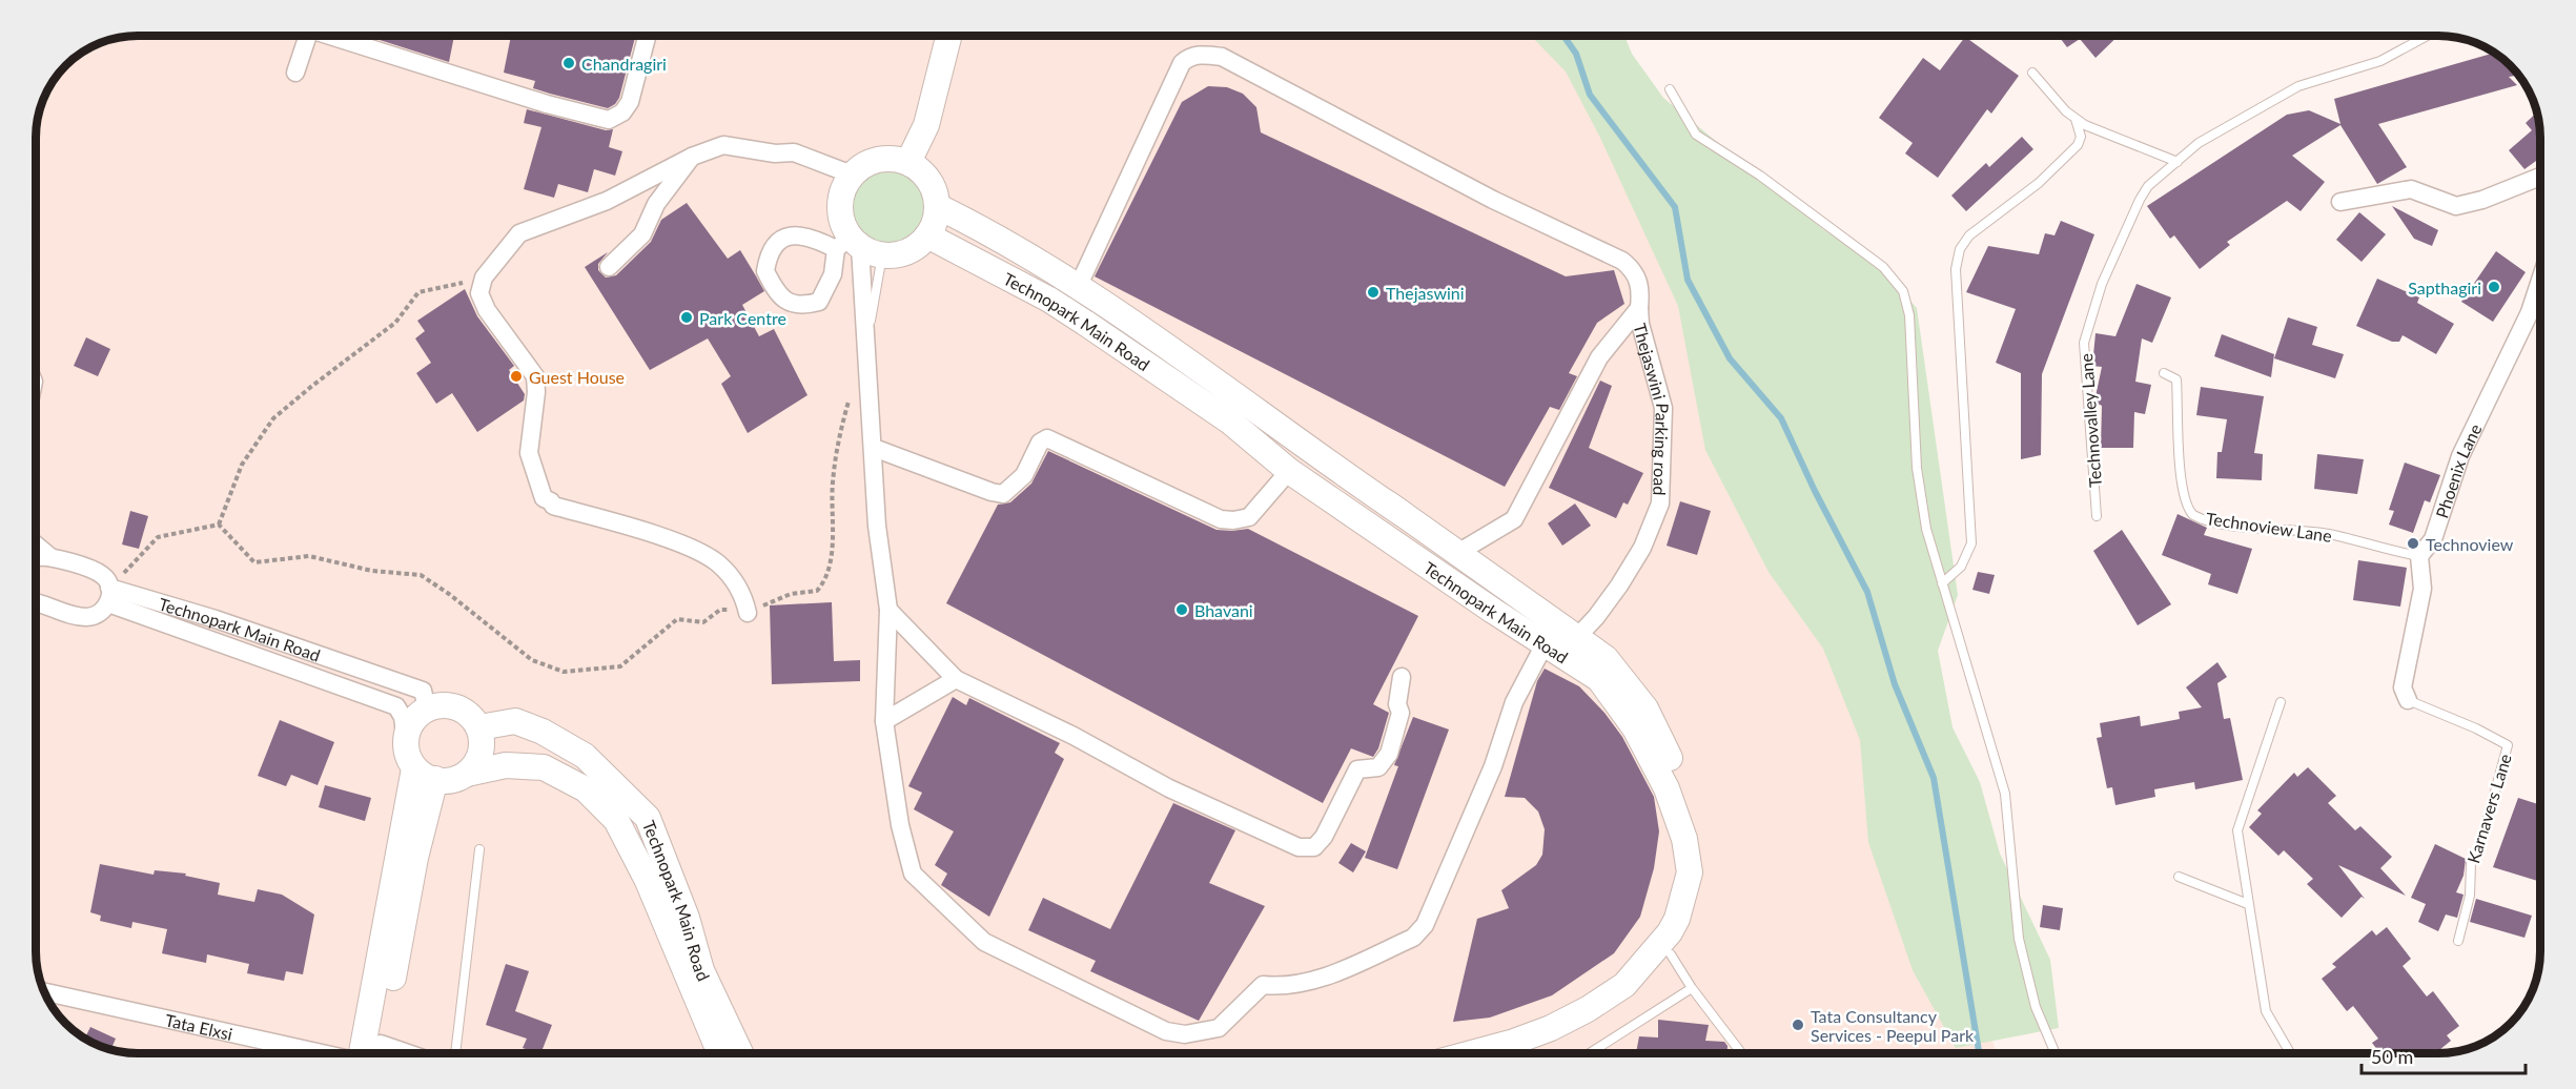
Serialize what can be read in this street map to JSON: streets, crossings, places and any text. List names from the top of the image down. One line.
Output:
{"streets":{"street":["Technopark Main Road","Thejaswini Parking road","Phoenix Lane","Tata Elxsi"],"lane":["Technovalley Lane","Technoview Lane","Karnavers Lane"]},"crossings":[["Technopark Main Road","Thejaswini Parking road"],["Phoenix Lane","Technoview Lane"]],"places":["Chandragiri","Sapthagiri","Thejaswini","Park Centre","Guest House","Technoview","Bhavani","Tata Consultancy Services - Peepul Park"],"scale_bar":"50 m"}
